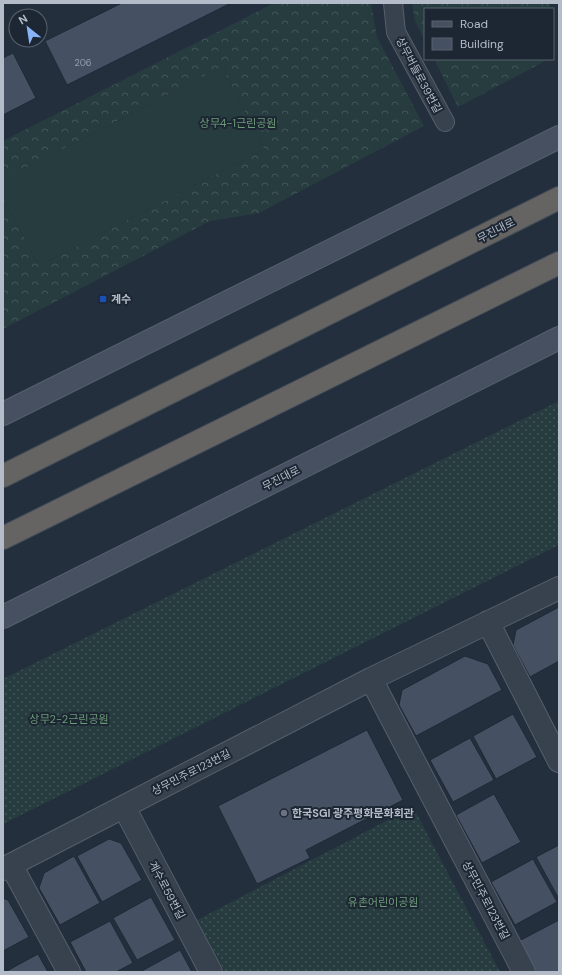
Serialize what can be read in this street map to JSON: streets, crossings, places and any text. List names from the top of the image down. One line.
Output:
{"streets":{"highway":["무진대로"],"street":["상무버들로39번길","상무민주로123번길","계수로59번길"]},"crossings":[["상무민주로123번길","계수로59번길"]],"parks":["상무4-1근린공원","상무2-2근린공원","유촌어린이공원"],"places":{"transit":["계수"],"other":["한국SGI 광주평화문화회관"]},"house_numbers":["206"],"legend":["Road","Building"],"north":"top left"}
